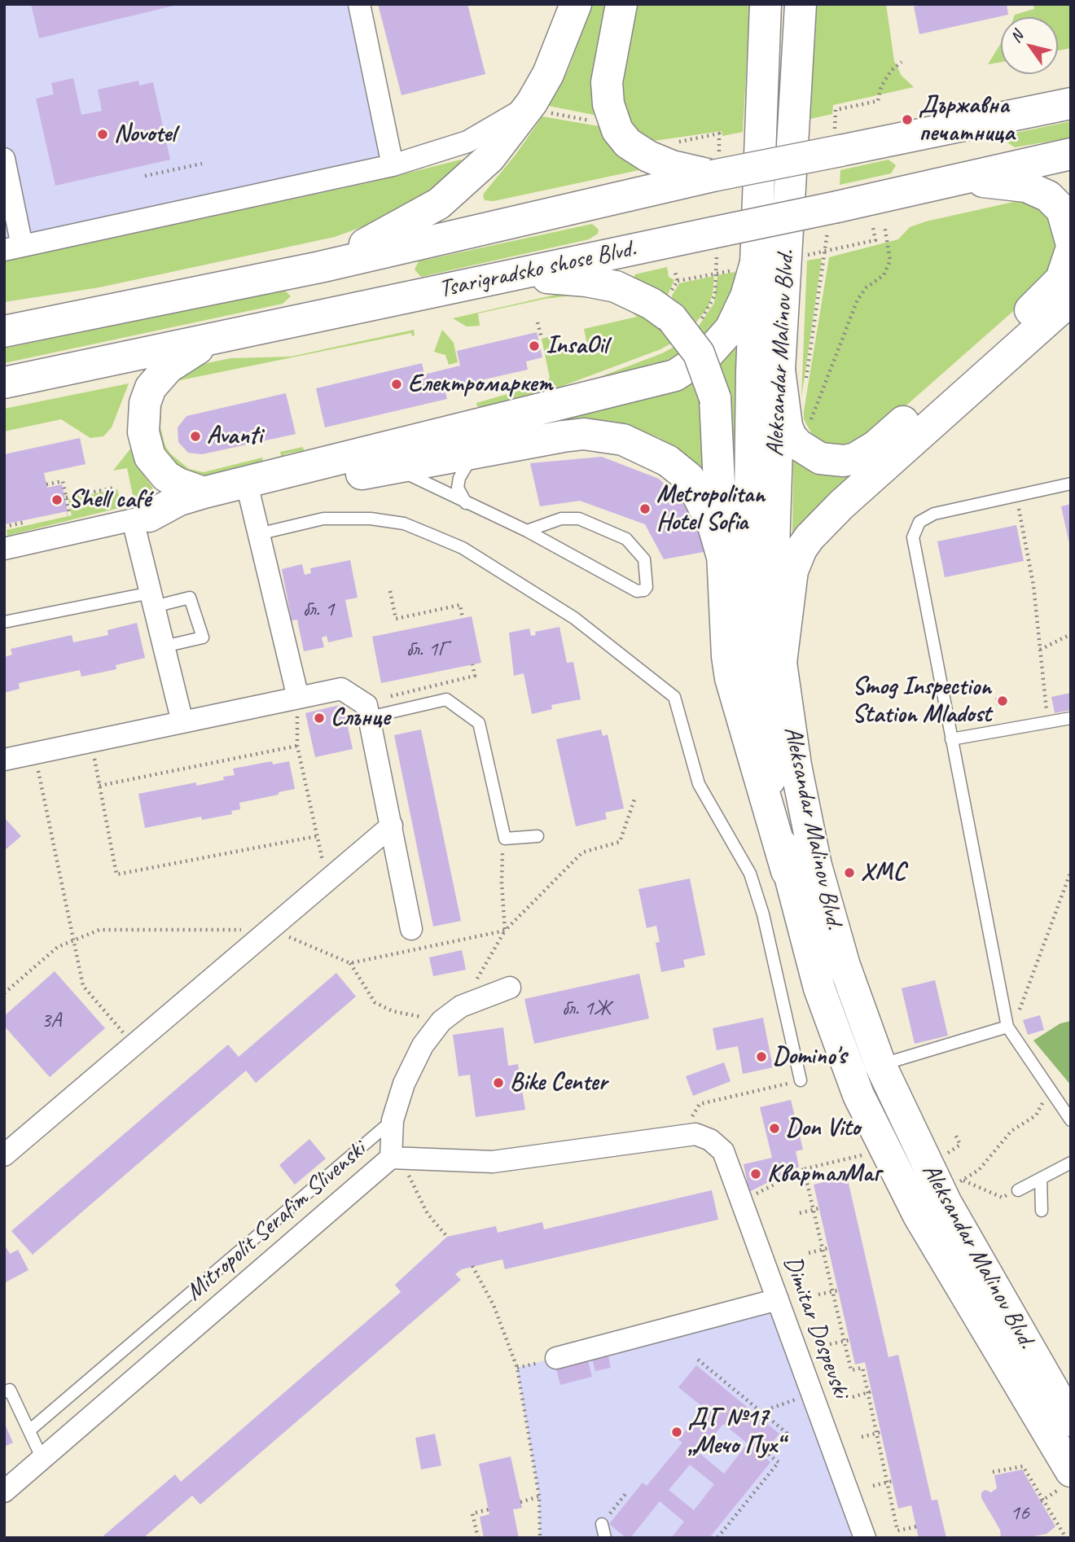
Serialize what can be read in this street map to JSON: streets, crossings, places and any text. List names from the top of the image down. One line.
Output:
{"streets":{"main road":["Tsarigradsko shose Blvd.","Aleksandar Malinov Blvd."],"street":["Mitropolit Serafim Slivenski","Dimitar Dospevski"]},"crossings":[["Mitropolit Serafim Slivenski","Dimitar Dospevski"]],"places":["Държавна печатница","Novotel","InsaOil","Електромаркет","Avanti","Shell café","Metropolitan Hotel Sofia","Smog Inspection Station Mladost","Слънце","ХМС","Domino's","Bike Center","Don Vito","КварталМаг","ДГ №17 „Мечо Пух“"],"house_numbers":["бл. 1","бл. 1Г","бл. 1Ж","3А","16"],"north":"top left"}
